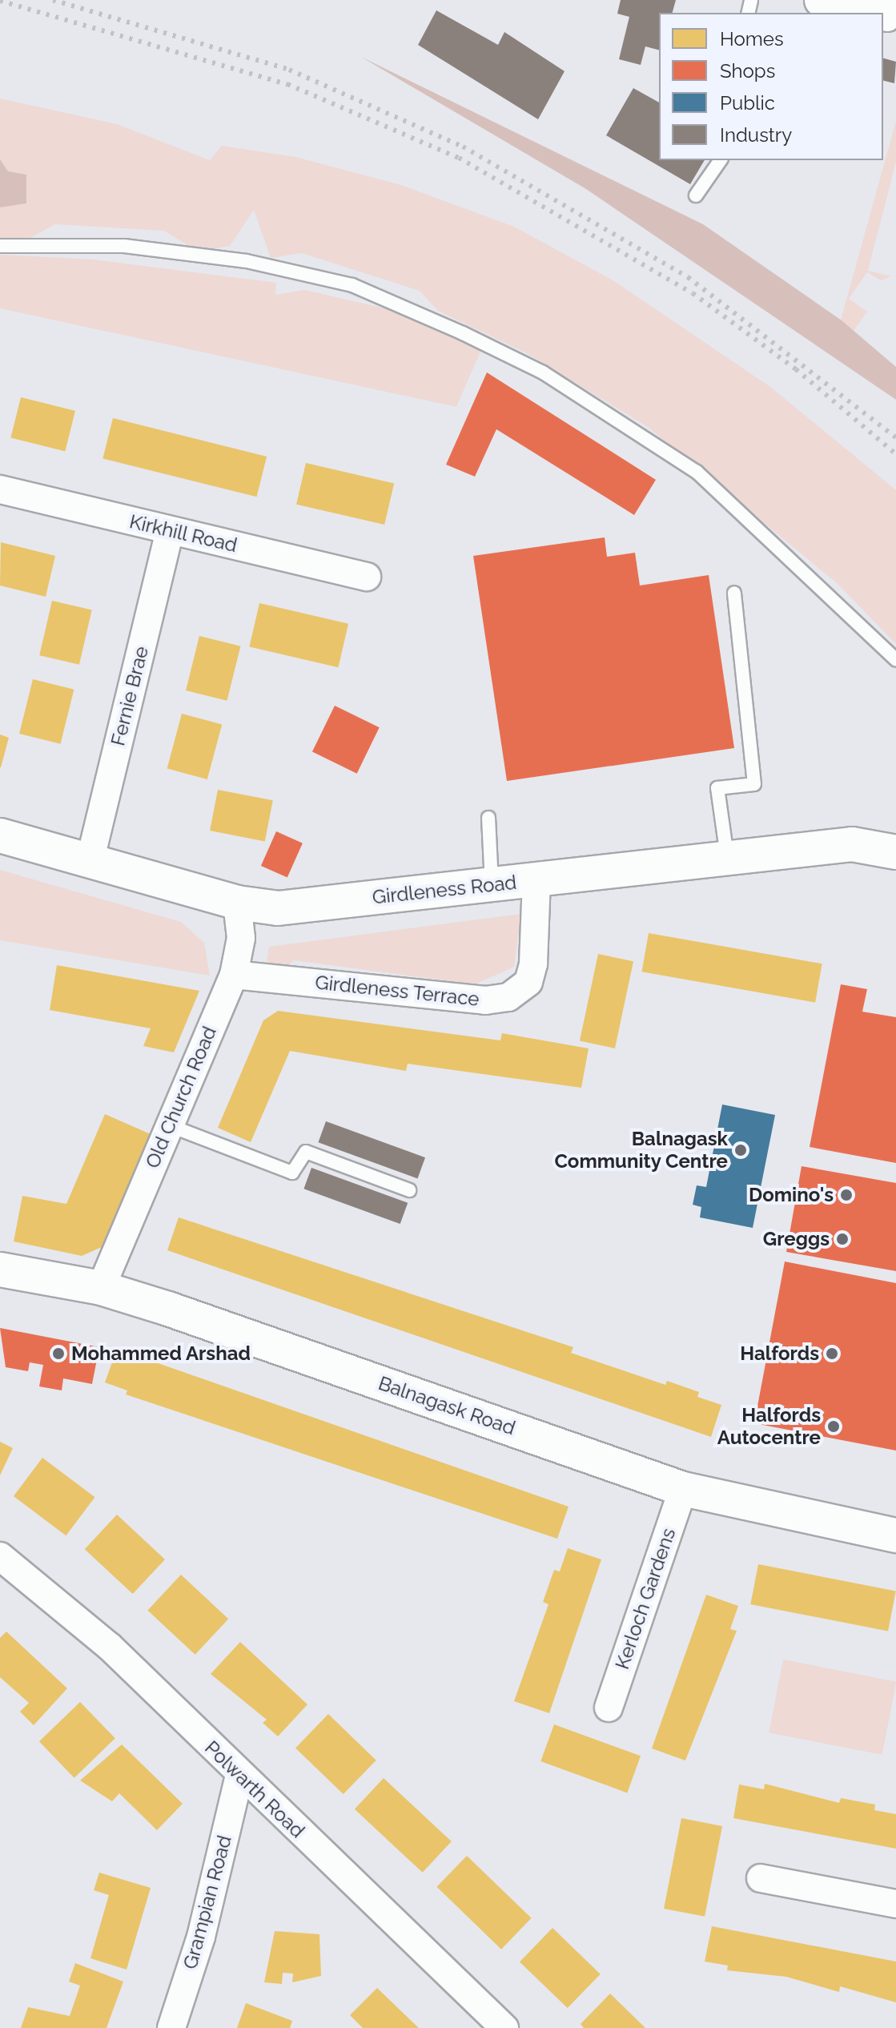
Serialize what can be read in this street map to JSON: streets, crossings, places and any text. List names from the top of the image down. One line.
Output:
{"streets":{"street":["Kirkhill Road","Fernie Brae","Girdleness Road","Girdleness Terrace","Old Church Road","Balnagask Road","Kerloch Gardens","Polwarth Road","Grampian Road"]},"crossings":[["Kirkhill Road","Fernie Brae"],["Fernie Brae","Girdleness Road"],["Girdleness Road","Girdleness Terrace"],["Girdleness Road","Old Church Road"],["Girdleness Terrace","Old Church Road"],["Old Church Road","Balnagask Road"],["Balnagask Road","Kerloch Gardens"],["Polwarth Road","Grampian Road"]],"places":["Balnagask Community Centre","Domino's","Greggs","Mohammed Arshad","Halfords","Halfords Autocentre"],"legend":["Homes","Shops","Public","Industry"]}
